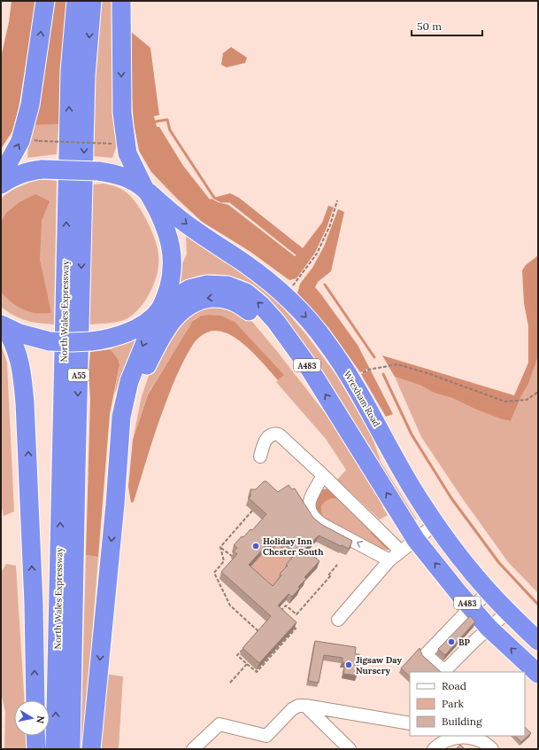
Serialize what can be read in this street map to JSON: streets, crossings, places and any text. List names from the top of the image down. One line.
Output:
{"streets":{"highway":["North Wales Expressway","A483","A55","Wrexham Road"]},"places":["Holiday Inn Chester South","BP","Jigsaw Day Nursery"],"legend":["Road","Park","Building"],"scale_bar":"50 m","north":"right"}
